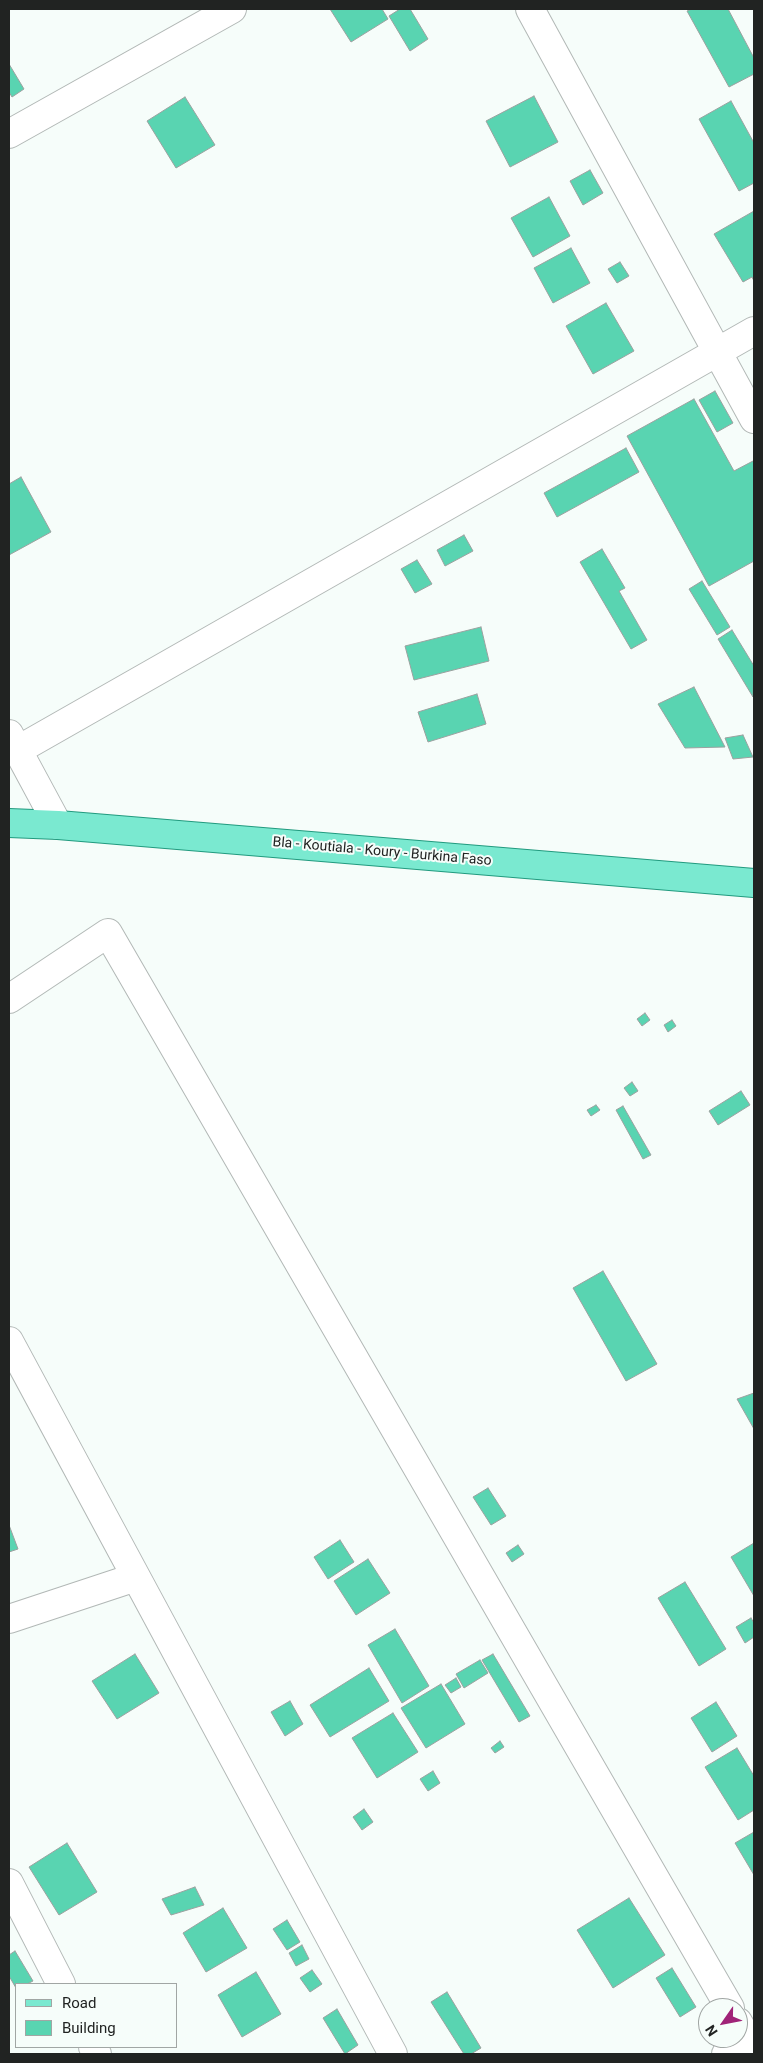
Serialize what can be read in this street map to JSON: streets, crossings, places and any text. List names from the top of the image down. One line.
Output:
{"streets":{"main road":["Bla - Koutiala - Koury - Burkina Faso"]},"legend":["Road","Building"],"north":"bottom left"}
